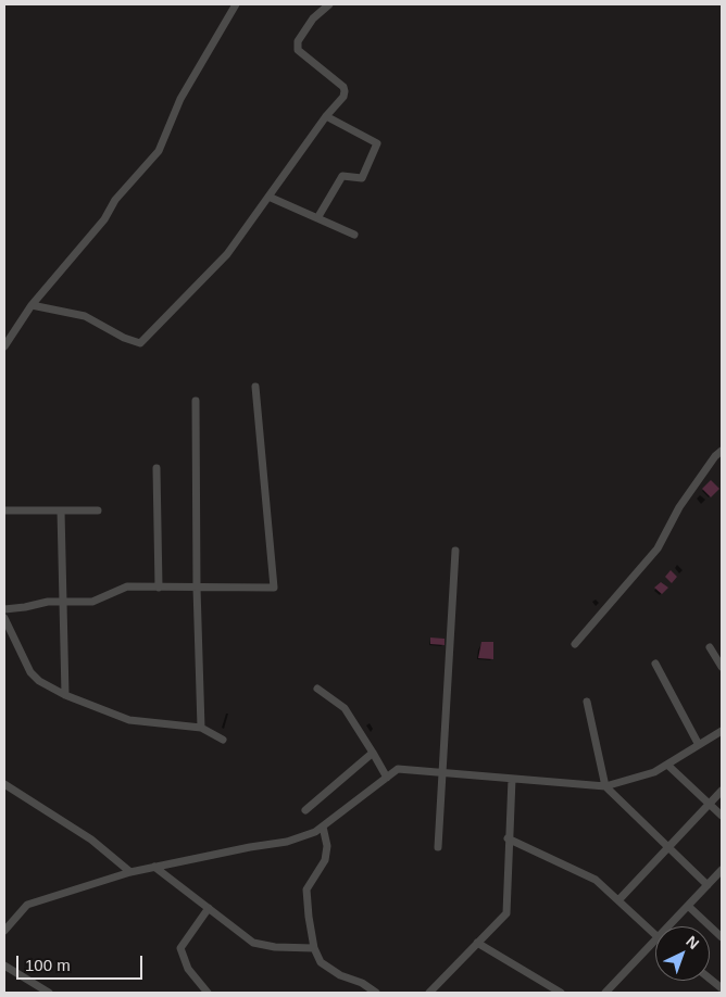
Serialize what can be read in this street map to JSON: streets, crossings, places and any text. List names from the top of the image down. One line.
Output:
{"scale_bar":"100 m","north":"top right"}
